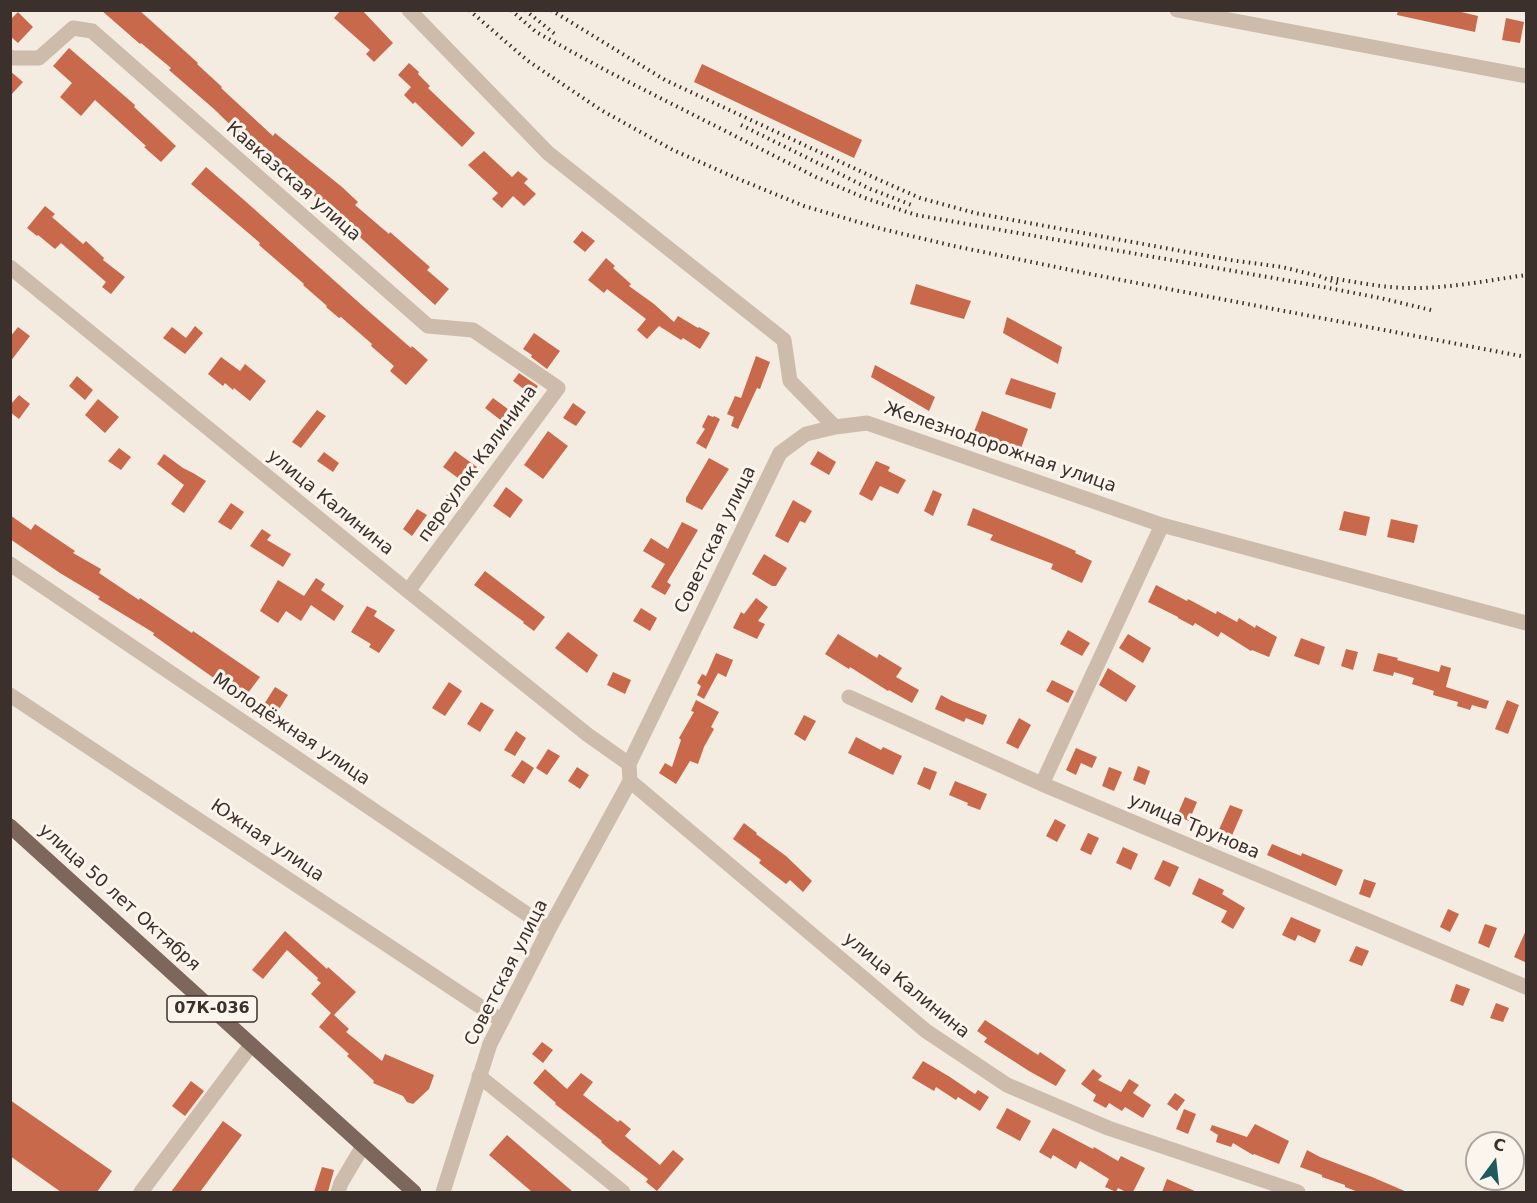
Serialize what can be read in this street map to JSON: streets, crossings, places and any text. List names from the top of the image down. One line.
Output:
{"streets":{"main road":["улица 50 лет Октября","07К-036"],"street":["Кавказская улица","Железнодорожная улица","переулок Калинина","улица Калинина","Советская улица","Молодёжная улица","улица Трунова","Южная улица"]},"crossings":[["Кавказская улица","переулок Калинина"],["Железнодорожная улица","Советская улица"],["переулок Калинина","улица Калинина"],["улица Калинина","Советская улица"],["Советская улица","Молодёжная улица"],["Советская улица","Южная улица"]],"north":"top"}
